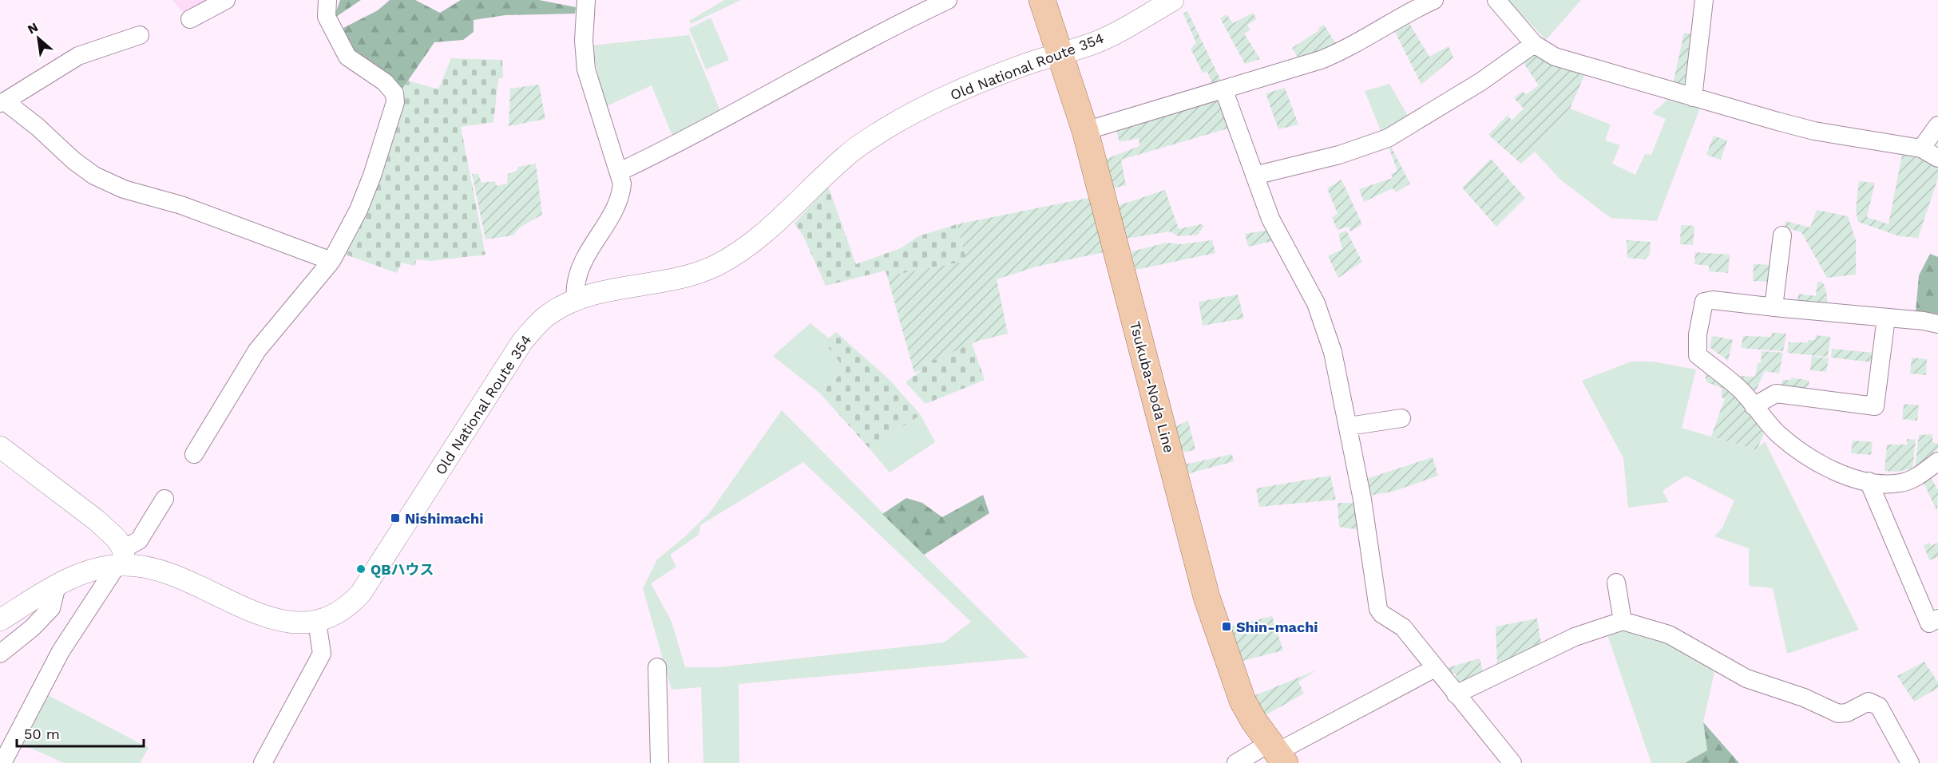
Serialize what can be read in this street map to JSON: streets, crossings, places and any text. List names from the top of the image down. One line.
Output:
{"streets":{"main road":["Tsukuba-Noda Line"],"street":["Old National Route 354"]},"crossings":[["Old National Route 354","Tsukuba-Noda Line"]],"places":{"transit":["Nishimachi","Shin-machi"],"other":["QBハウス"]},"scale_bar":"50 m","north":"top left"}
